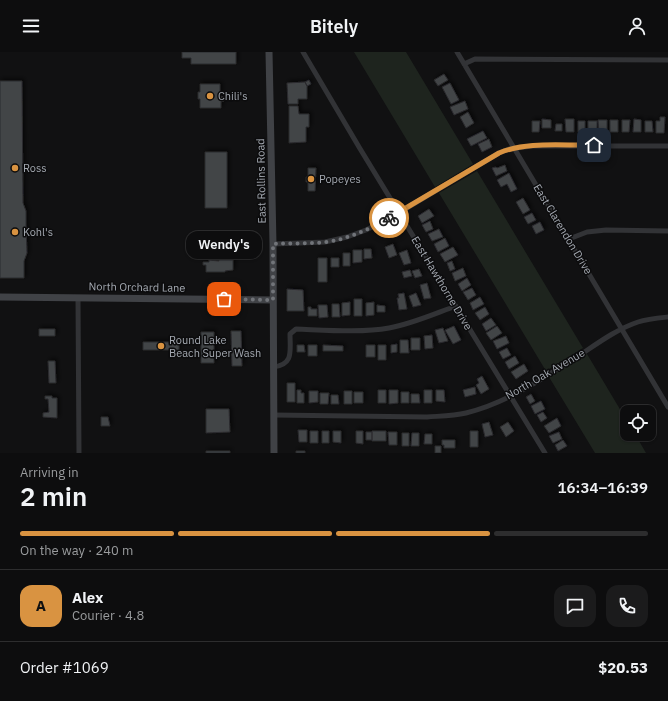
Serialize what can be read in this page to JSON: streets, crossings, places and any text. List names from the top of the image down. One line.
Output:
{"streets":{"main road":["East Rollins Road","North Orchard Lane"],"street":["East Clarendon Drive","East Hawthorne Drive","North Oak Avenue"]},"crossings":[["East Rollins Road","North Orchard Lane"],["East Rollins Road","North Oak Avenue"],["East Clarendon Drive","North Oak Avenue"],["East Hawthorne Drive","North Oak Avenue"]],"places":["Chili's","Ross","Popeyes","Kohl's","Wendy's","Round Lake Beach Super Wash"],"page":{"header":"Bitely","bubble":"Wendy's","heading":["2 min","Arriving in","16:34–16:39"],"panel":["Alex","Courier · 4.8","Order #1069","$20.53"],"bar":"On the way · 240 m","round":"A"}}
